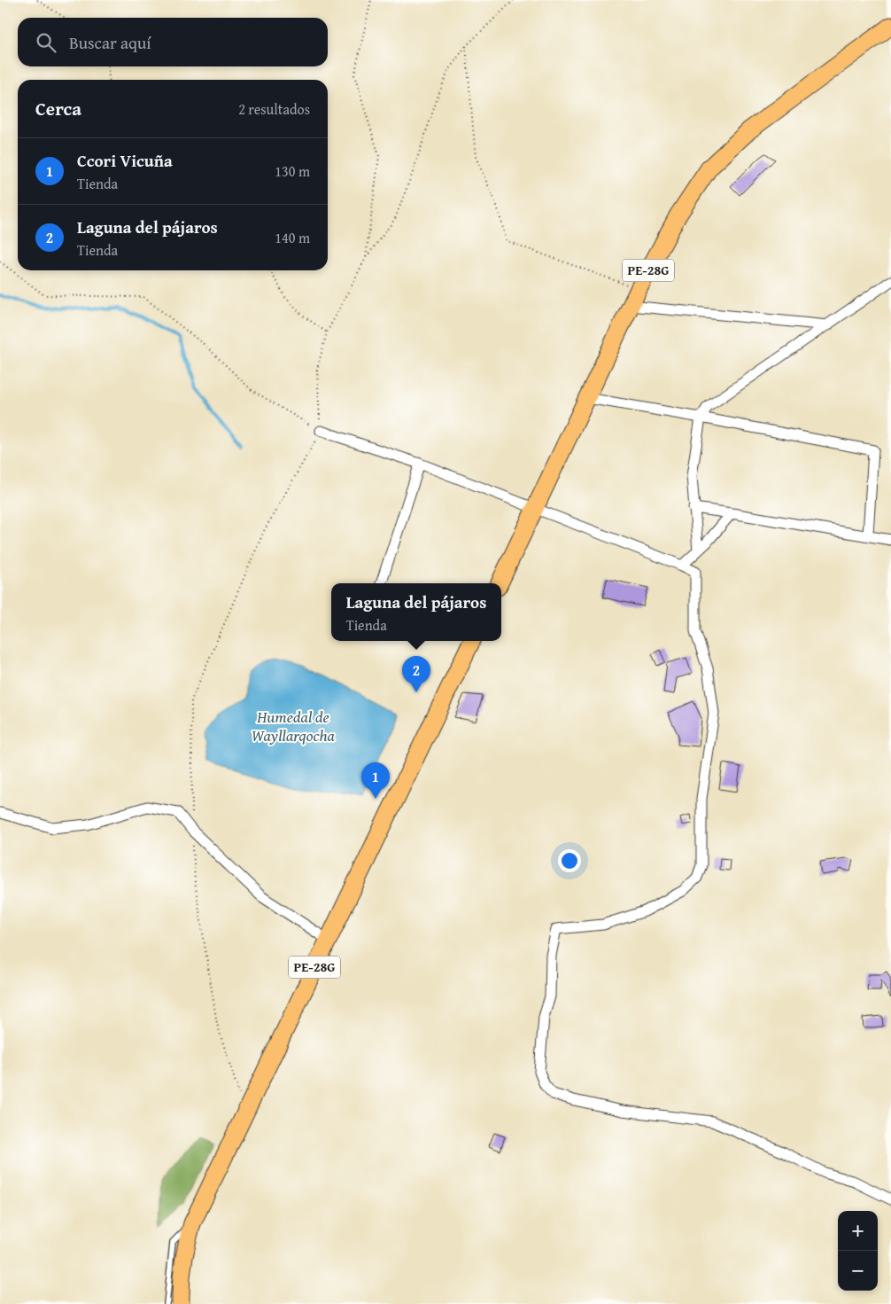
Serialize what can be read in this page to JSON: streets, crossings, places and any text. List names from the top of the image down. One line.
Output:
{"streets":{"highway":["PE-28G"]},"water":["Humedal de Wayllarqocha"],"page":{"search":"Buscar aquí","heading":["Cerca","2 resultados"],"list":[{"mark":"1","name":"Ccori Vicuña","note":"Tienda","value":"130 m"},{"mark":"2","name":"Laguna del pájaros","note":"Tienda","value":"140 m"}],"popup":["Laguna del pájaros","Tienda"],"pins":["2","1"],"map_buttons":["+","−"]}}
